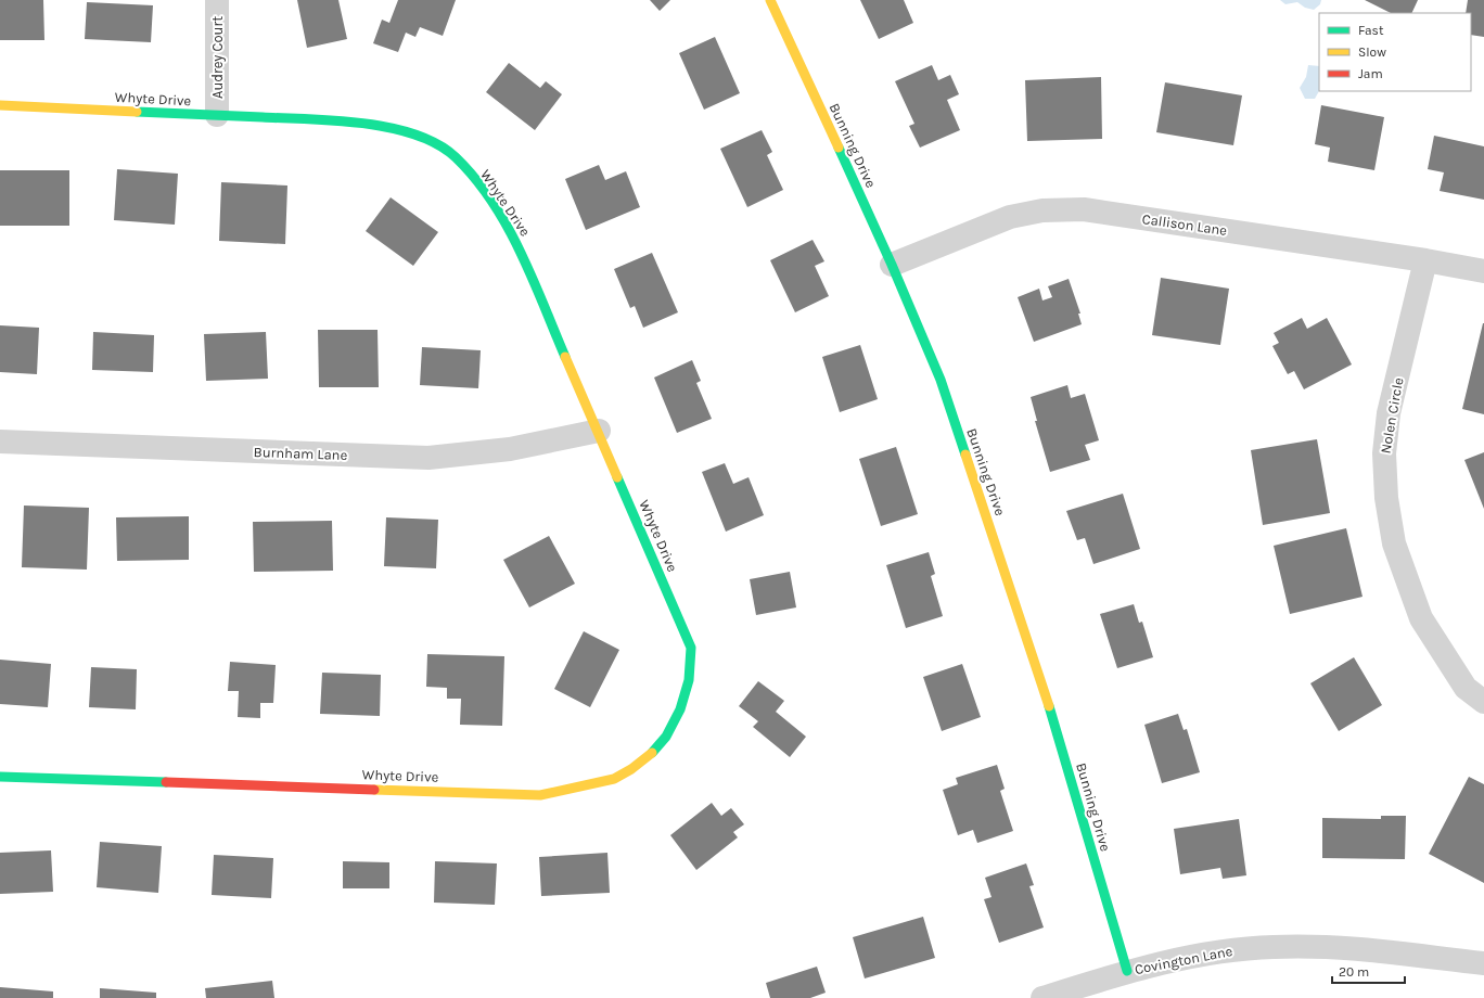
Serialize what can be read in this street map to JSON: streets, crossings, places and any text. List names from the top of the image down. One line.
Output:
{"streets":{"street":["Audrey Court","Whyte Drive","Bunning Drive","Callison Lane","Nolen Circle","Burnham Lane","Covington Lane"]},"crossings":[["Audrey Court","Whyte Drive"],["Whyte Drive","Burnham Lane"],["Bunning Drive","Callison Lane"],["Bunning Drive","Covington Lane"],["Callison Lane","Nolen Circle"]],"legend":["Fast","Slow","Jam"],"scale_bar":"20 m"}
